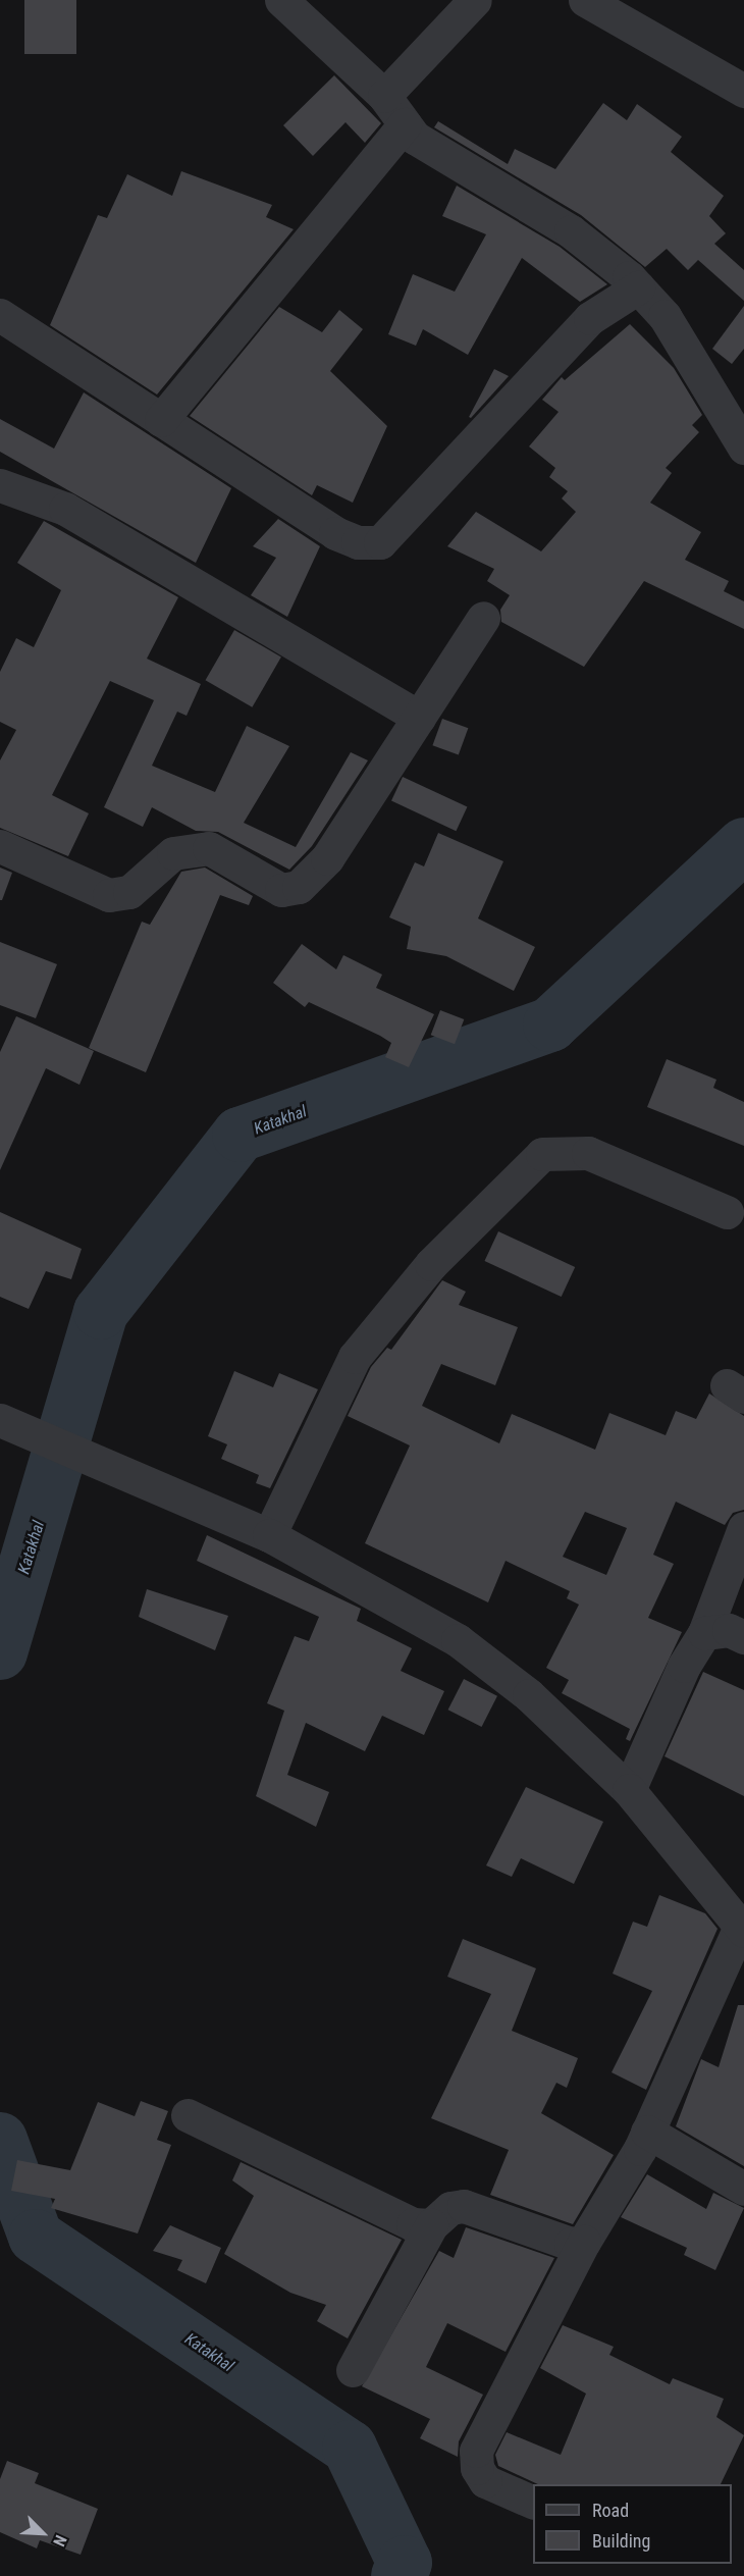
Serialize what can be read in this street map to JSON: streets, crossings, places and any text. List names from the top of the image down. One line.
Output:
{"water":["Katakhal"],"legend":["Road","Building"],"north":"bottom right"}
